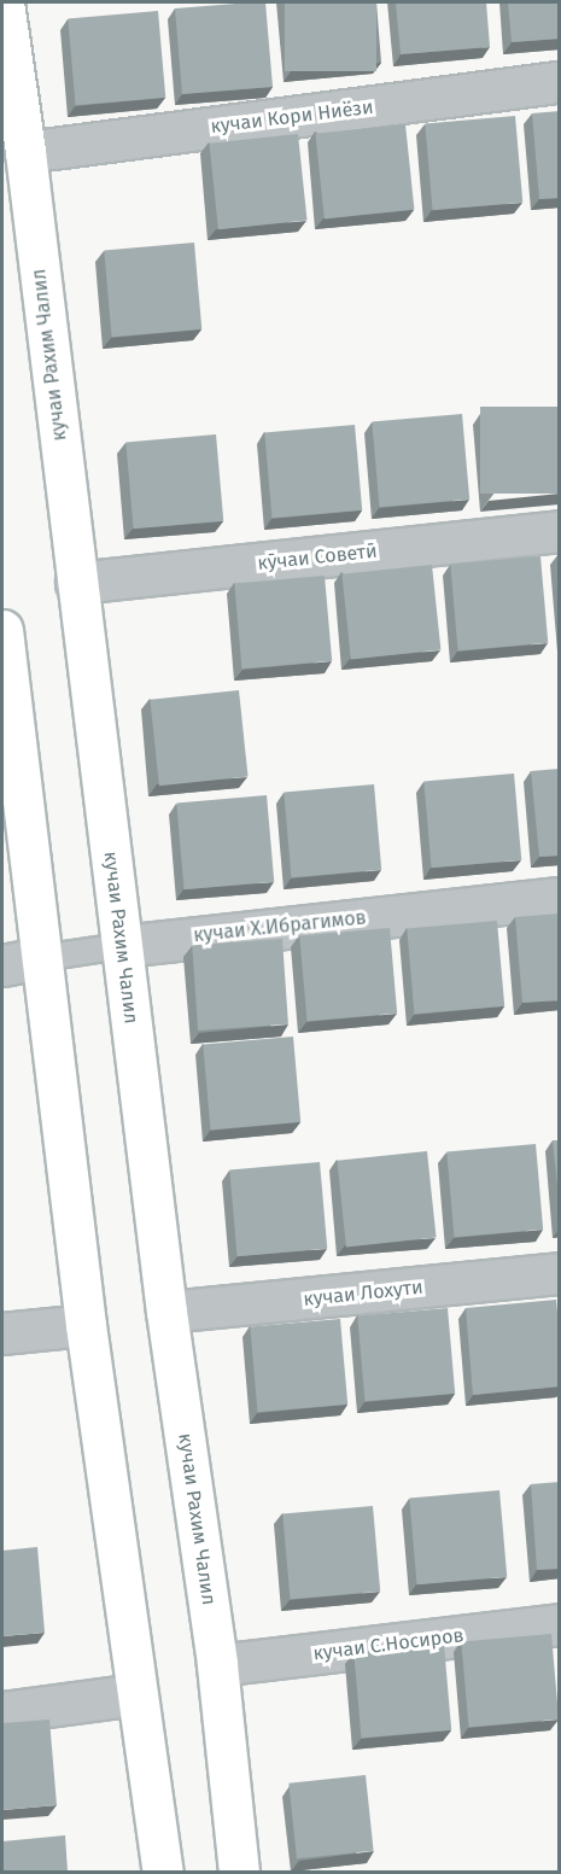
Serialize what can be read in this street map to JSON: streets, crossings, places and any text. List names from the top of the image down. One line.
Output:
{"streets":{"main road":["кучаи Рахим Чалил"],"street":["кучаи Кори Ниёзи","кӯчаи Советӣ","кучаи Х.Ибрагимов","кучаи Лохути","кучаи С.Носиров"]},"crossings":[["кучаи Кори Ниёзи","кучаи Рахим Чалил"],["кучаи Рахим Чалил","кӯчаи Советӣ"],["кучаи Рахим Чалил","кучаи Х.Ибрагимов"],["кучаи Рахим Чалил","кучаи Лохути"],["кучаи Рахим Чалил","кучаи С.Носиров"]]}
